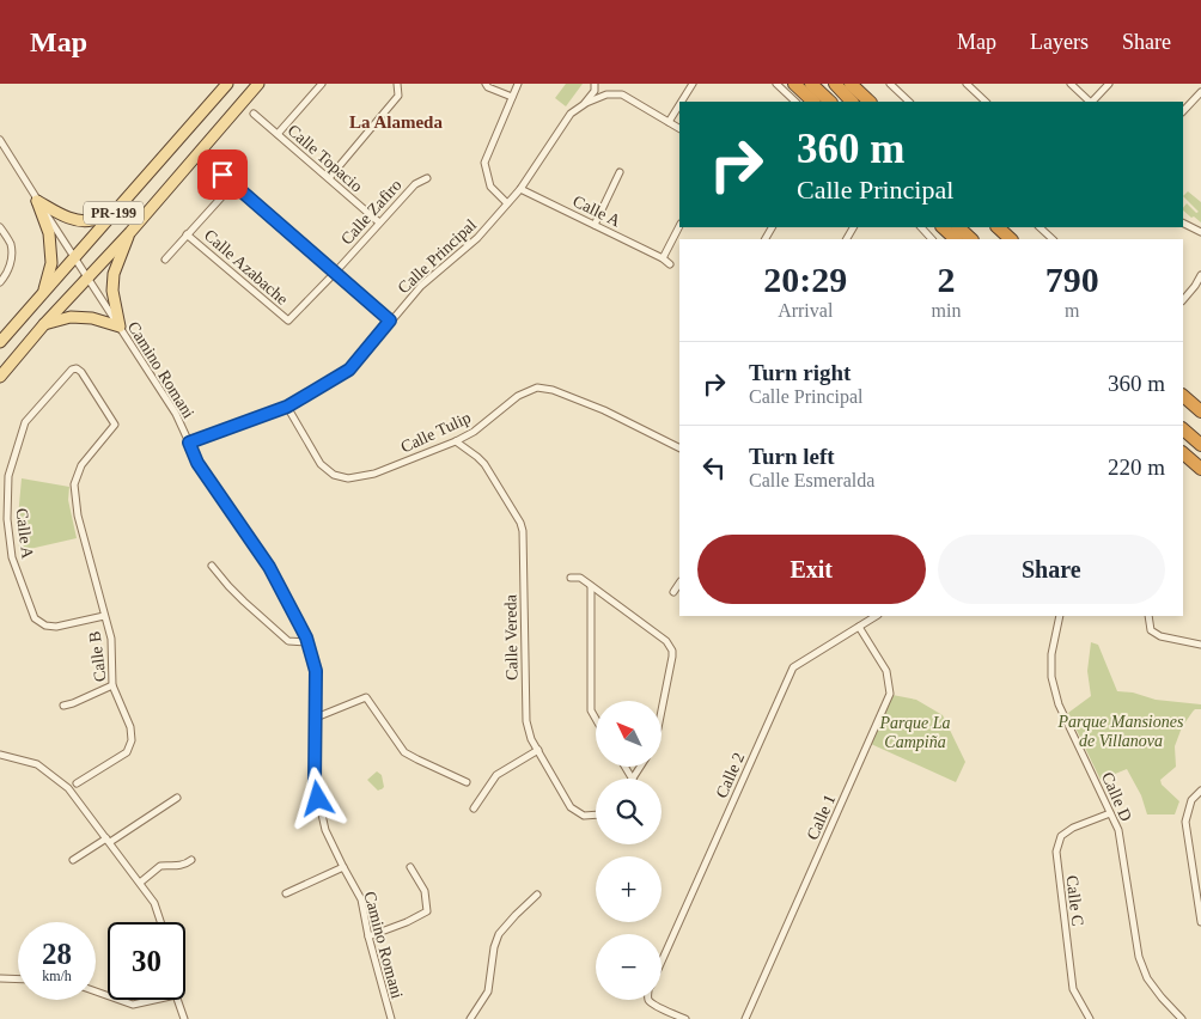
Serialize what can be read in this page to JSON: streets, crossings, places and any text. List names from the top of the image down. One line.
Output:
{"streets":{"main road":["PR-199"],"street":["Calle Topacio","Calle A","Calle Zafiro","Calle Principal","Calle Azabache","Camino Romani","Calle Tulip","Calle Vereda","Calle B","Calle 2","Calle D","Calle 1","Calle C"]},"crossings":[["Calle Topacio","Calle Zafiro"],["Calle A","Calle Principal"],["Calle A","Calle B"],["Calle Zafiro","Calle Azabache"],["PR-199","Camino Romani"],["Calle Principal","Camino Romani"],["Calle Principal","Calle Tulip"],["Calle Tulip","Calle Vereda"],["Calle 2","Calle 1"],["Calle D","Calle C"]],"districts":["La Alameda"],"parks":["Parque Mansiones de Villanova","Parque La Campiña"],"north":"top left","page":{"header":"Map","nav":["Map","Layers","Share"],"turn":["360 m","Calle Principal"],"eta":["20:29","Arrival","2","min","790","m"],"list":[{"name":"Turn right","note":"Calle Principal","value":"360 m"},{"name":"Turn left","note":"Calle Esmeralda","value":"220 m"}],"buttons":["Exit","Share"],"map_buttons":["+","−"],"speed":"28 km/h","limit":"30"}}
